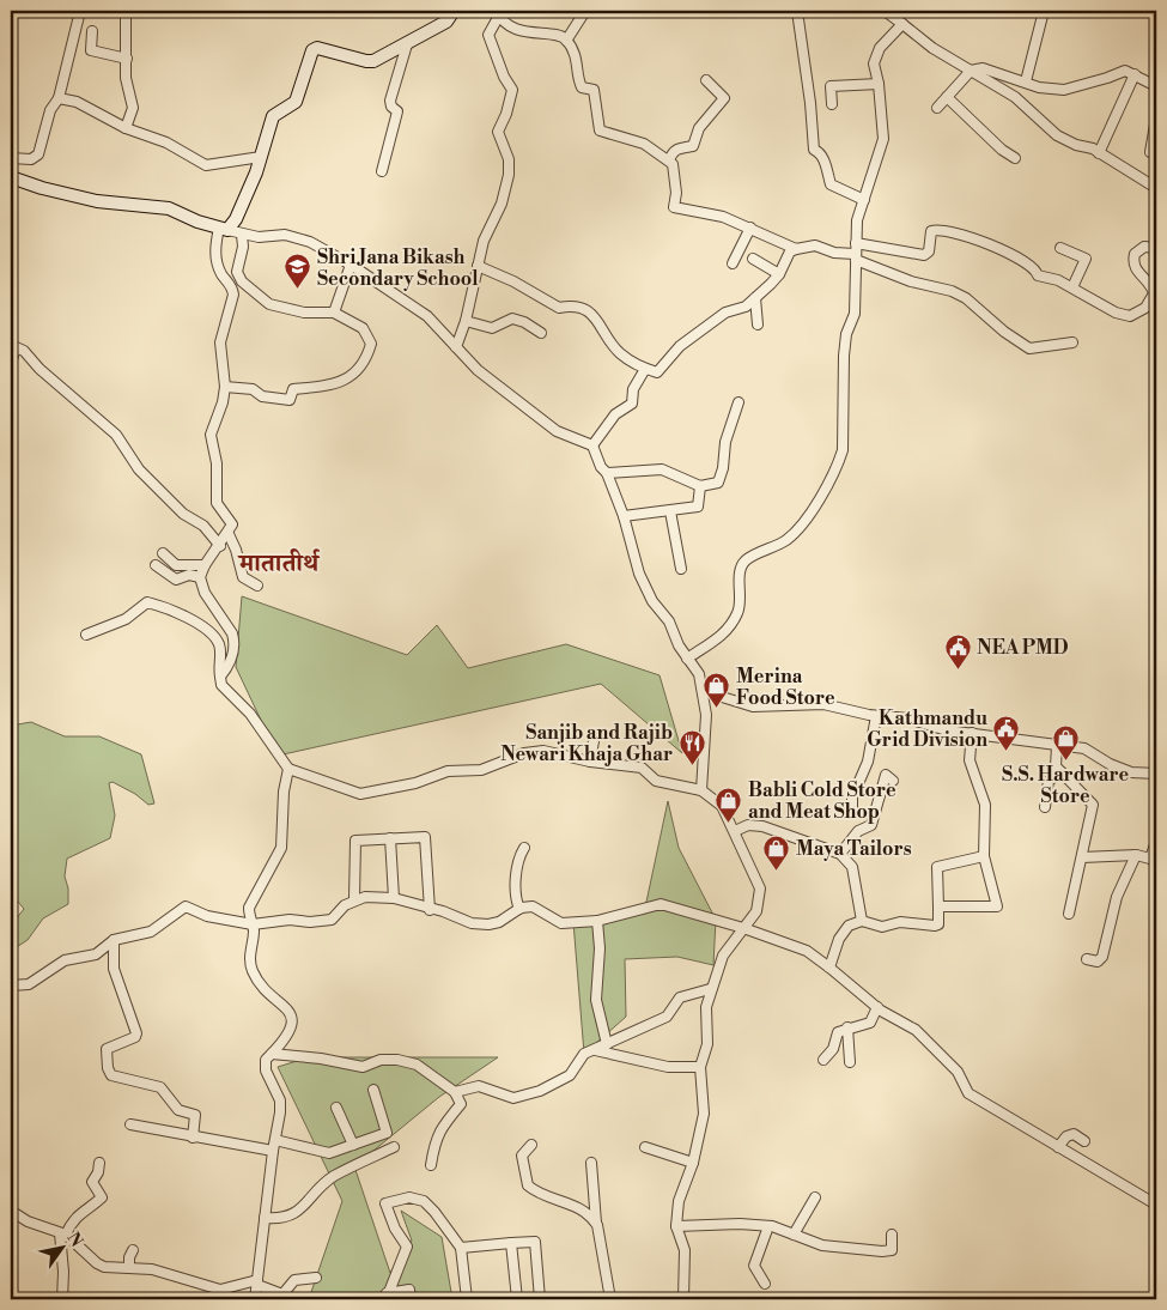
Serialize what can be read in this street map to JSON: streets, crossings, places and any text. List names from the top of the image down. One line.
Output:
{"districts":["मातातीर्थ"],"places":{"school or university":["Shri Jana Bikash Secondary School"],"public building":["NEA PMD","Kathmandu Grid Division"],"shop":["Merina Food Store","S.S. Hardware Store","Babli Cold Store and Meat Shop","Maya Tailors"],"restaurant":["Sanjib and Rajib Newari Khaja Ghar"]},"north":"top right"}
